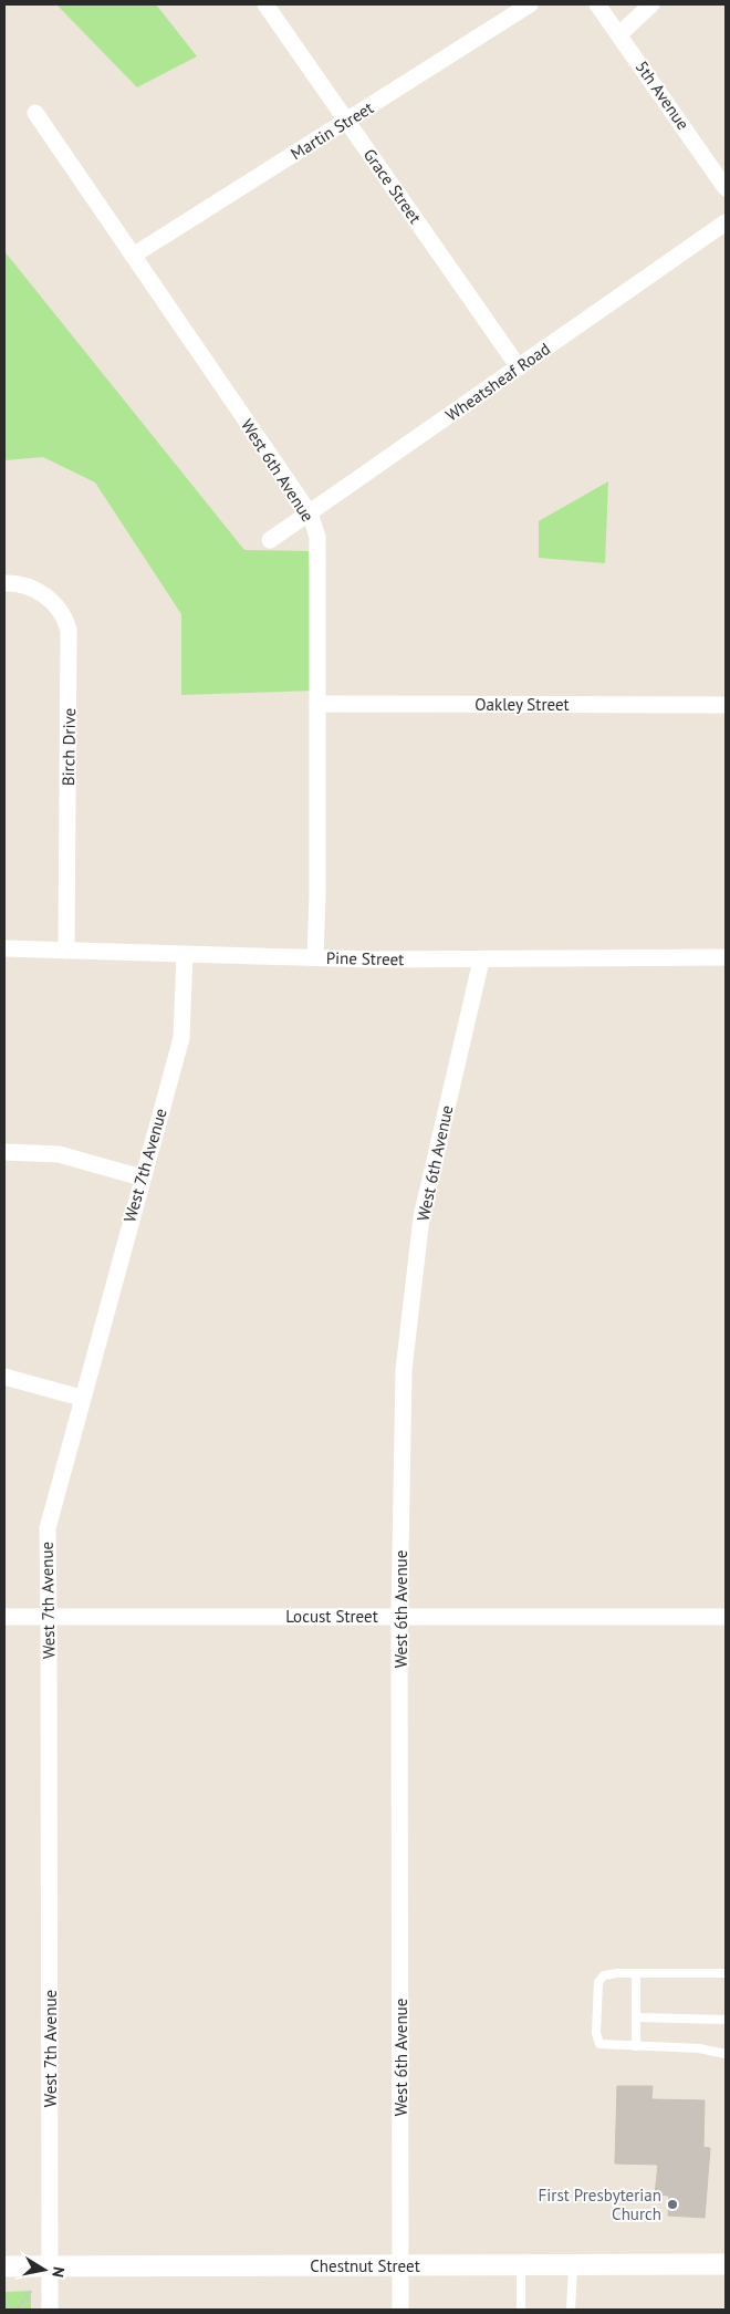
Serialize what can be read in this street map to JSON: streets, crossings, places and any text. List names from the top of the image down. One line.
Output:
{"streets":{"street":["5th Avenue","Martin Street","Grace Street","Wheatsheaf Road","West 6th Avenue","Oakley Street","Birch Drive","Pine Street","West 7th Avenue","Locust Street","Chestnut Street"]},"crossings":[["Martin Street","Grace Street"],["Martin Street","West 6th Avenue"],["Grace Street","Wheatsheaf Road"],["Wheatsheaf Road","West 6th Avenue"],["West 6th Avenue","Oakley Street"],["West 6th Avenue","Pine Street"],["West 6th Avenue","Locust Street"],["West 6th Avenue","Chestnut Street"],["Birch Drive","Pine Street"],["Pine Street","West 7th Avenue"],["West 7th Avenue","Locust Street"],["West 7th Avenue","Chestnut Street"]],"places":["First Presbyterian Church"],"north":"right"}
